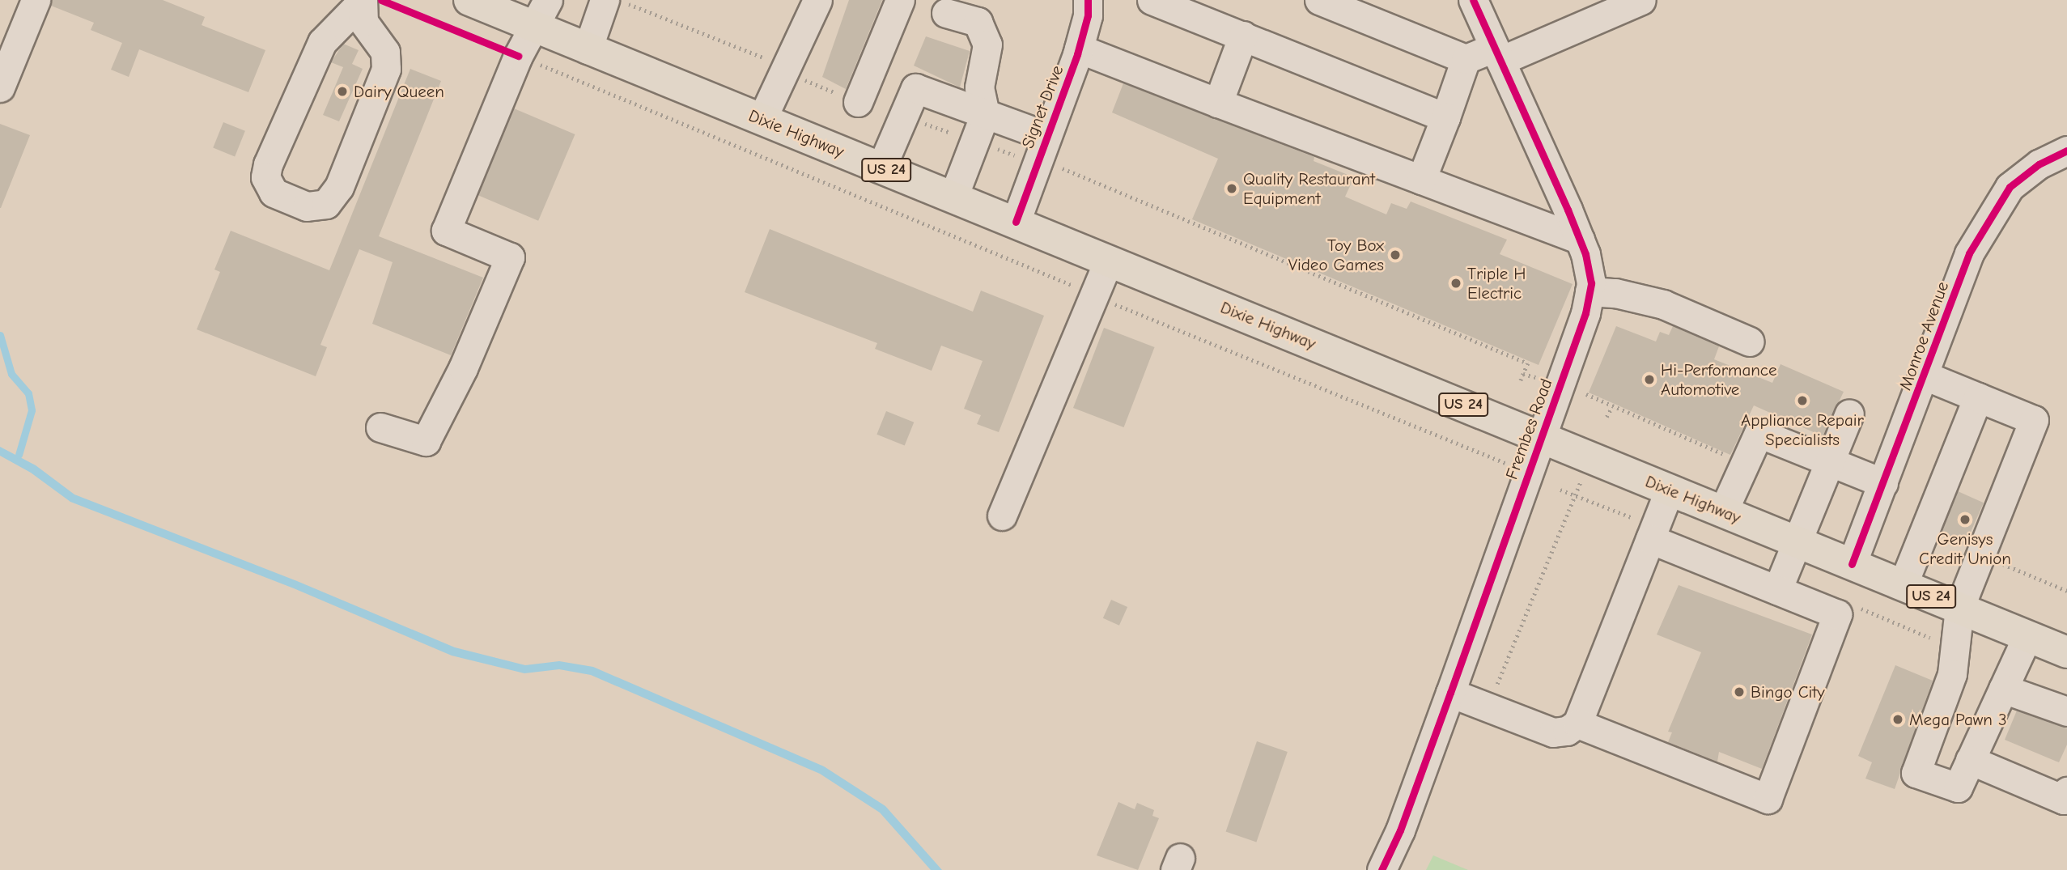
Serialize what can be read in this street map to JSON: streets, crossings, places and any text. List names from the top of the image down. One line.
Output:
{"streets":{"main road":["Dixie Highway","US 24"],"street":["Signet Drive","Monroe Avenue","Frembes Road"]},"crossings":[["Signet Drive","Dixie Highway"],["Dixie Highway","Monroe Avenue"],["Dixie Highway","Frembes Road"]],"places":["Dairy Queen","Quality Restaurant Equipment","Toy Box Video Games","Triple H Electric","Hi-Performance Automotive","Appliance Repair Specialists","Genisys Credit Union","Bingo City","Mega Pawn 3"]}
